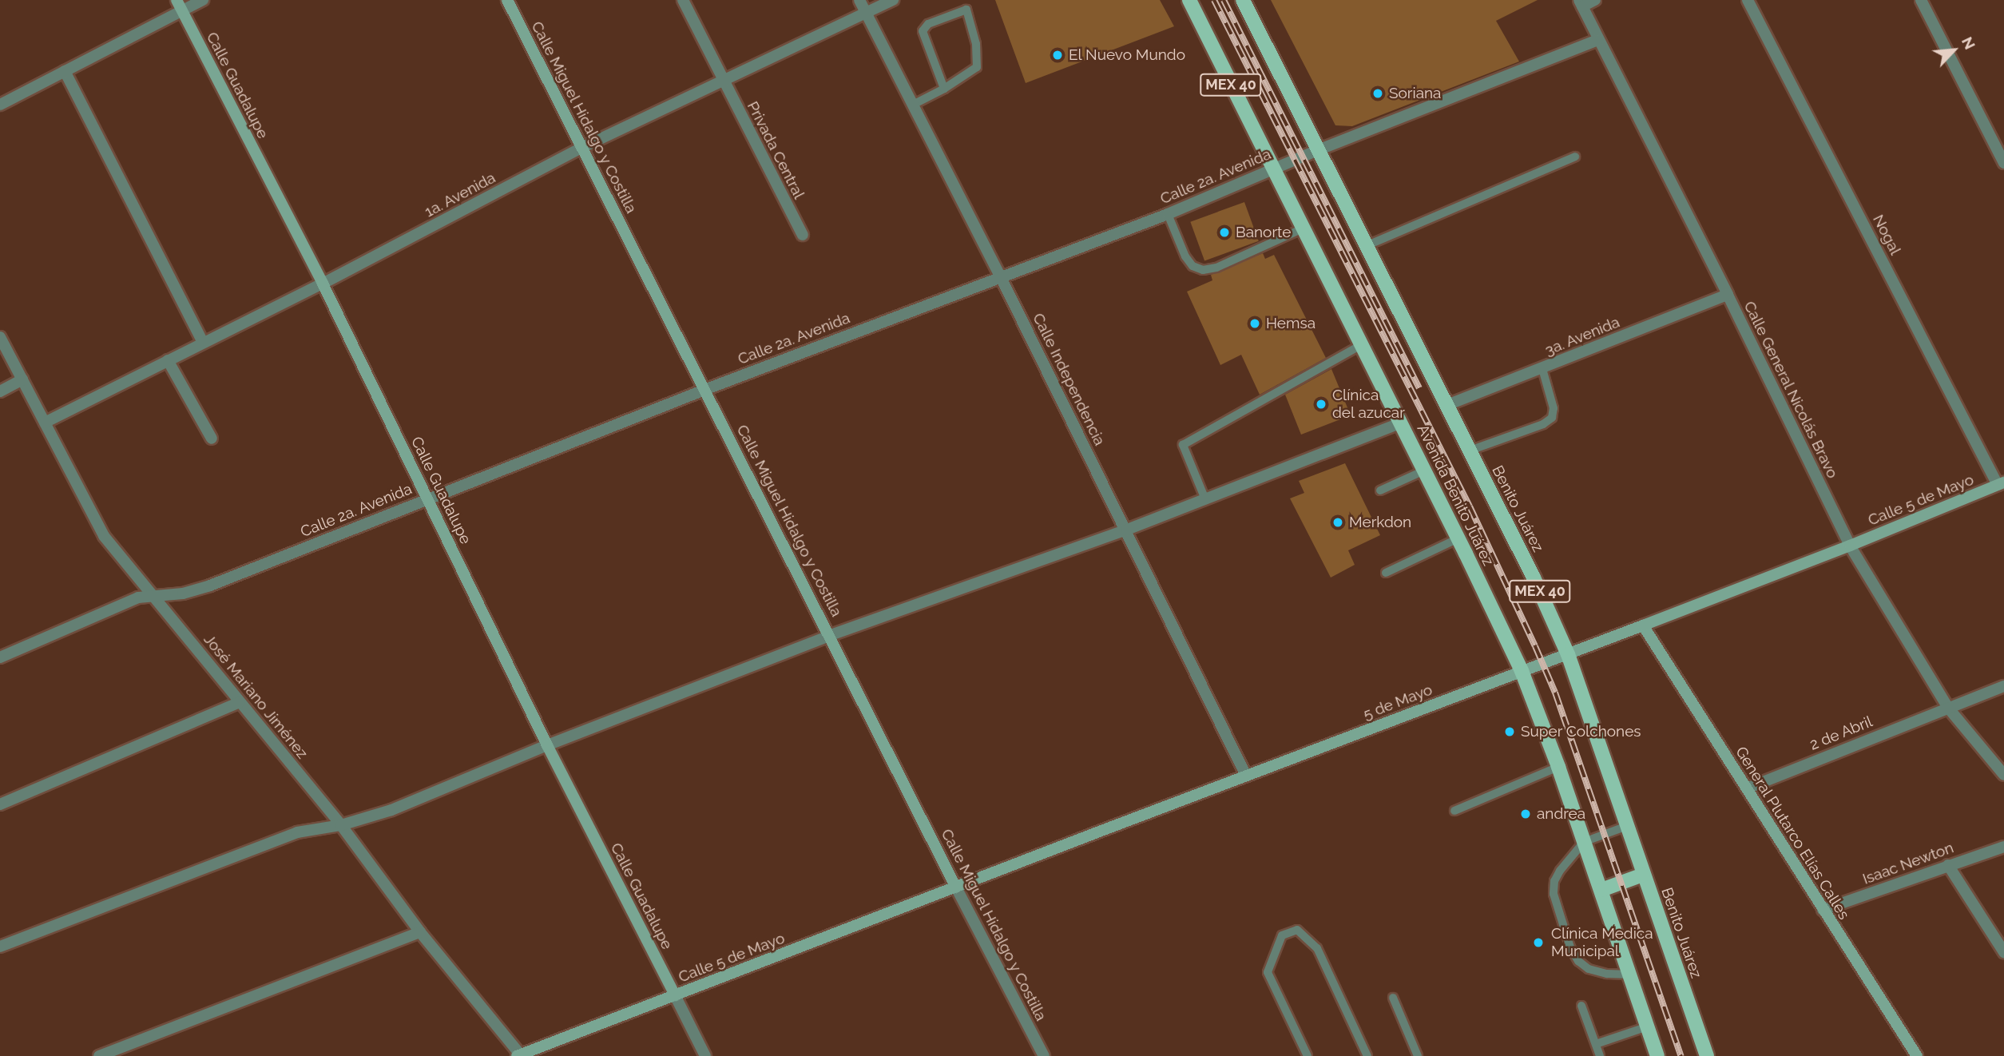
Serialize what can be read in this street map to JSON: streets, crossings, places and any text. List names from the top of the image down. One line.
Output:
{"streets":{"main road":["MEX 40","Avenida Benito Juárez","Benito Juárez"],"street":["Calle Guadalupe","Calle Miguel Hidalgo y Costilla","Privada Central","Calle 2a. Avenida","1a. Avenida","Nogal","3a. Avenida","Calle Independencia","Calle General Nicolás Bravo","Calle 5 de Mayo","José Mariano Jiménez","5 de Mayo","2 de Abril","General Plutarco Elías Calles","Isaac Newton"]},"crossings":[["MEX 40","Calle 2a. Avenida"],["MEX 40","Benito Juárez"],["Calle Guadalupe","Calle 2a. Avenida"],["Calle Guadalupe","1a. Avenida"],["Calle Guadalupe","Calle 5 de Mayo"],["Calle Miguel Hidalgo y Costilla","Calle 2a. Avenida"],["Calle Miguel Hidalgo y Costilla","1a. Avenida"],["Calle Miguel Hidalgo y Costilla","Calle 5 de Mayo"],["Calle Miguel Hidalgo y Costilla","5 de Mayo"],["Privada Central","1a. Avenida"],["Calle 2a. Avenida","Calle Independencia"],["Calle 2a. Avenida","Calle General Nicolás Bravo"],["Calle 2a. Avenida","Avenida Benito Juárez"],["Calle 2a. Avenida","Benito Juárez"],["Calle 2a. Avenida","José Mariano Jiménez"],["1a. Avenida","Calle Independencia"],["1a. Avenida","José Mariano Jiménez"],["Nogal","Calle 5 de Mayo"],["3a. Avenida","Calle General Nicolás Bravo"],["3a. Avenida","Benito Juárez"],["Calle Independencia","5 de Mayo"],["Calle General Nicolás Bravo","Calle 5 de Mayo"],["Calle General Nicolás Bravo","5 de Mayo"],["Calle General Nicolás Bravo","2 de Abril"],["Avenida Benito Juárez","5 de Mayo"],["Calle 5 de Mayo","José Mariano Jiménez"],["Calle 5 de Mayo","5 de Mayo"],["Benito Juárez","5 de Mayo"],["5 de Mayo","General Plutarco Elías Calles"],["2 de Abril","General Plutarco Elías Calles"],["General Plutarco Elías Calles","Isaac Newton"]],"places":["El Nuevo Mundo","Soriana","Banorte","Hemsa","Clínica del azucar","Merkdon","Super Colchones","andrea","Clínica Medica Municipal"],"north":"top right"}
